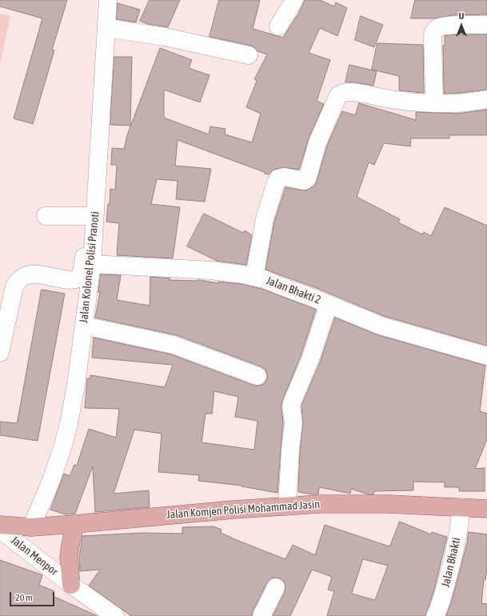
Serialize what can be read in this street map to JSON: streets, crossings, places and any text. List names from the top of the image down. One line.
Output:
{"streets":{"main road":["Jalan Komjen Polisi Mohammad Jasin"],"street":["Jalan Kolonel Polisi Pranoti","Jalan Bhakti 2","Jalan Menpor","Jalan Bhakti"]},"crossings":[["Jalan Kolonel Polisi Pranoti","Jalan Bhakti 2"],["Jalan Kolonel Polisi Pranoti","Jalan Komjen Polisi Mohammad Jasin"],["Jalan Komjen Polisi Mohammad Jasin","Jalan Bhakti"]],"scale_bar":"20 m","north":"top"}
